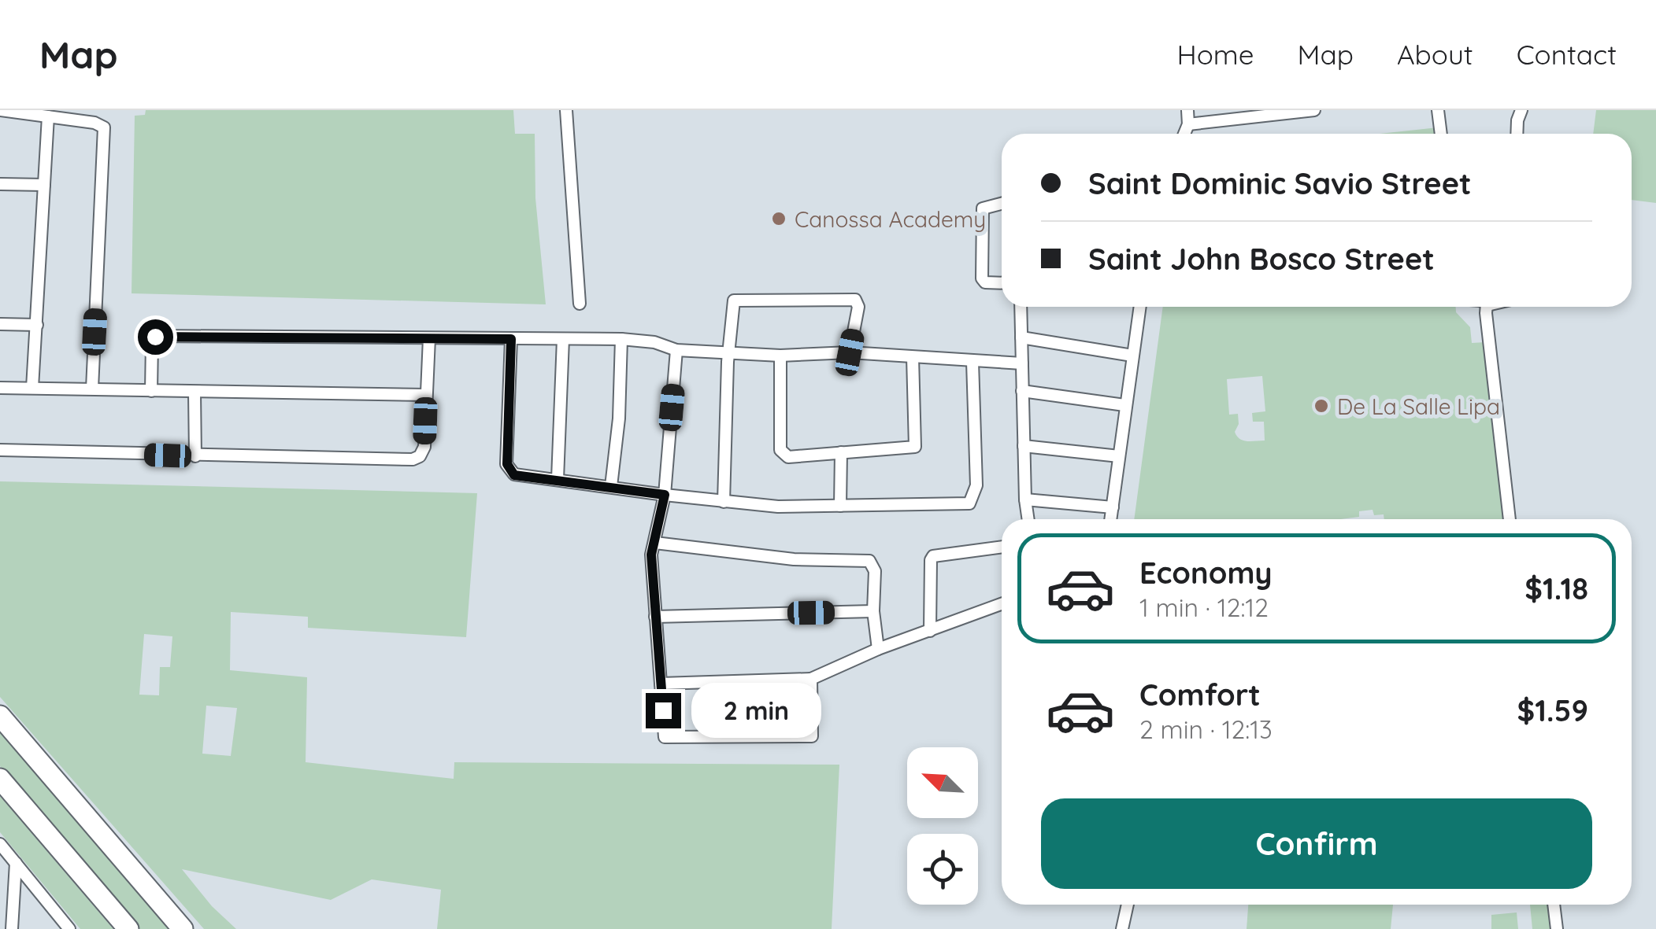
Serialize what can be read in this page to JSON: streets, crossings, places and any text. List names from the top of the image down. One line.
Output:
{"places":["Canossa Academy","De La Salle Lipa"],"north":"top left","page":{"header":"Map","nav":["Home","Map","About","Contact"],"banner":["Saint Dominic Savio Street","Saint John Bosco Street"],"list":[{"name":"Economy","note":"1 min · 12:12","value":"$1.18"},{"name":"Comfort","note":"2 min · 12:13","value":"$1.59"}],"bubble":"2 min","buttons":"Confirm"}}
